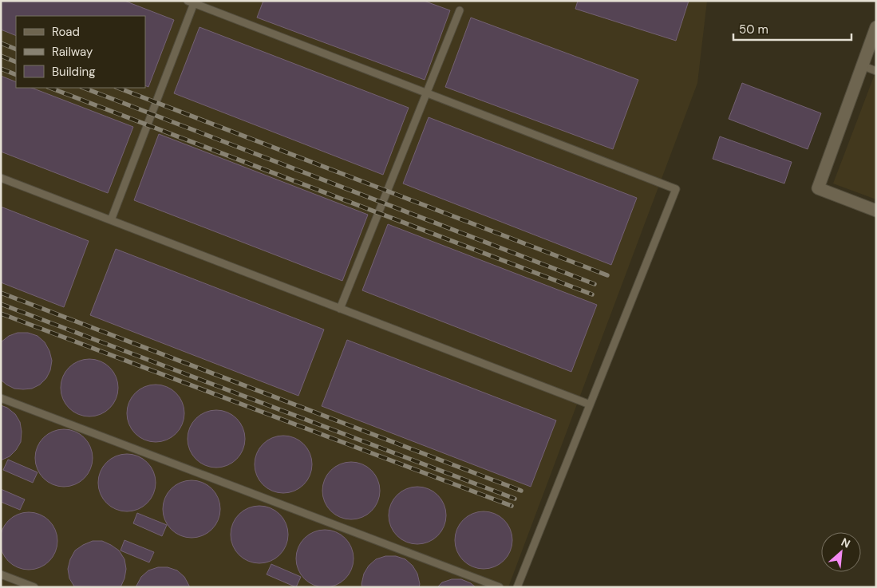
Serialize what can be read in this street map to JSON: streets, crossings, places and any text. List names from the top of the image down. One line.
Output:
{"legend":["Road","Railway","Building"],"scale_bar":"50 m","north":"top right"}
